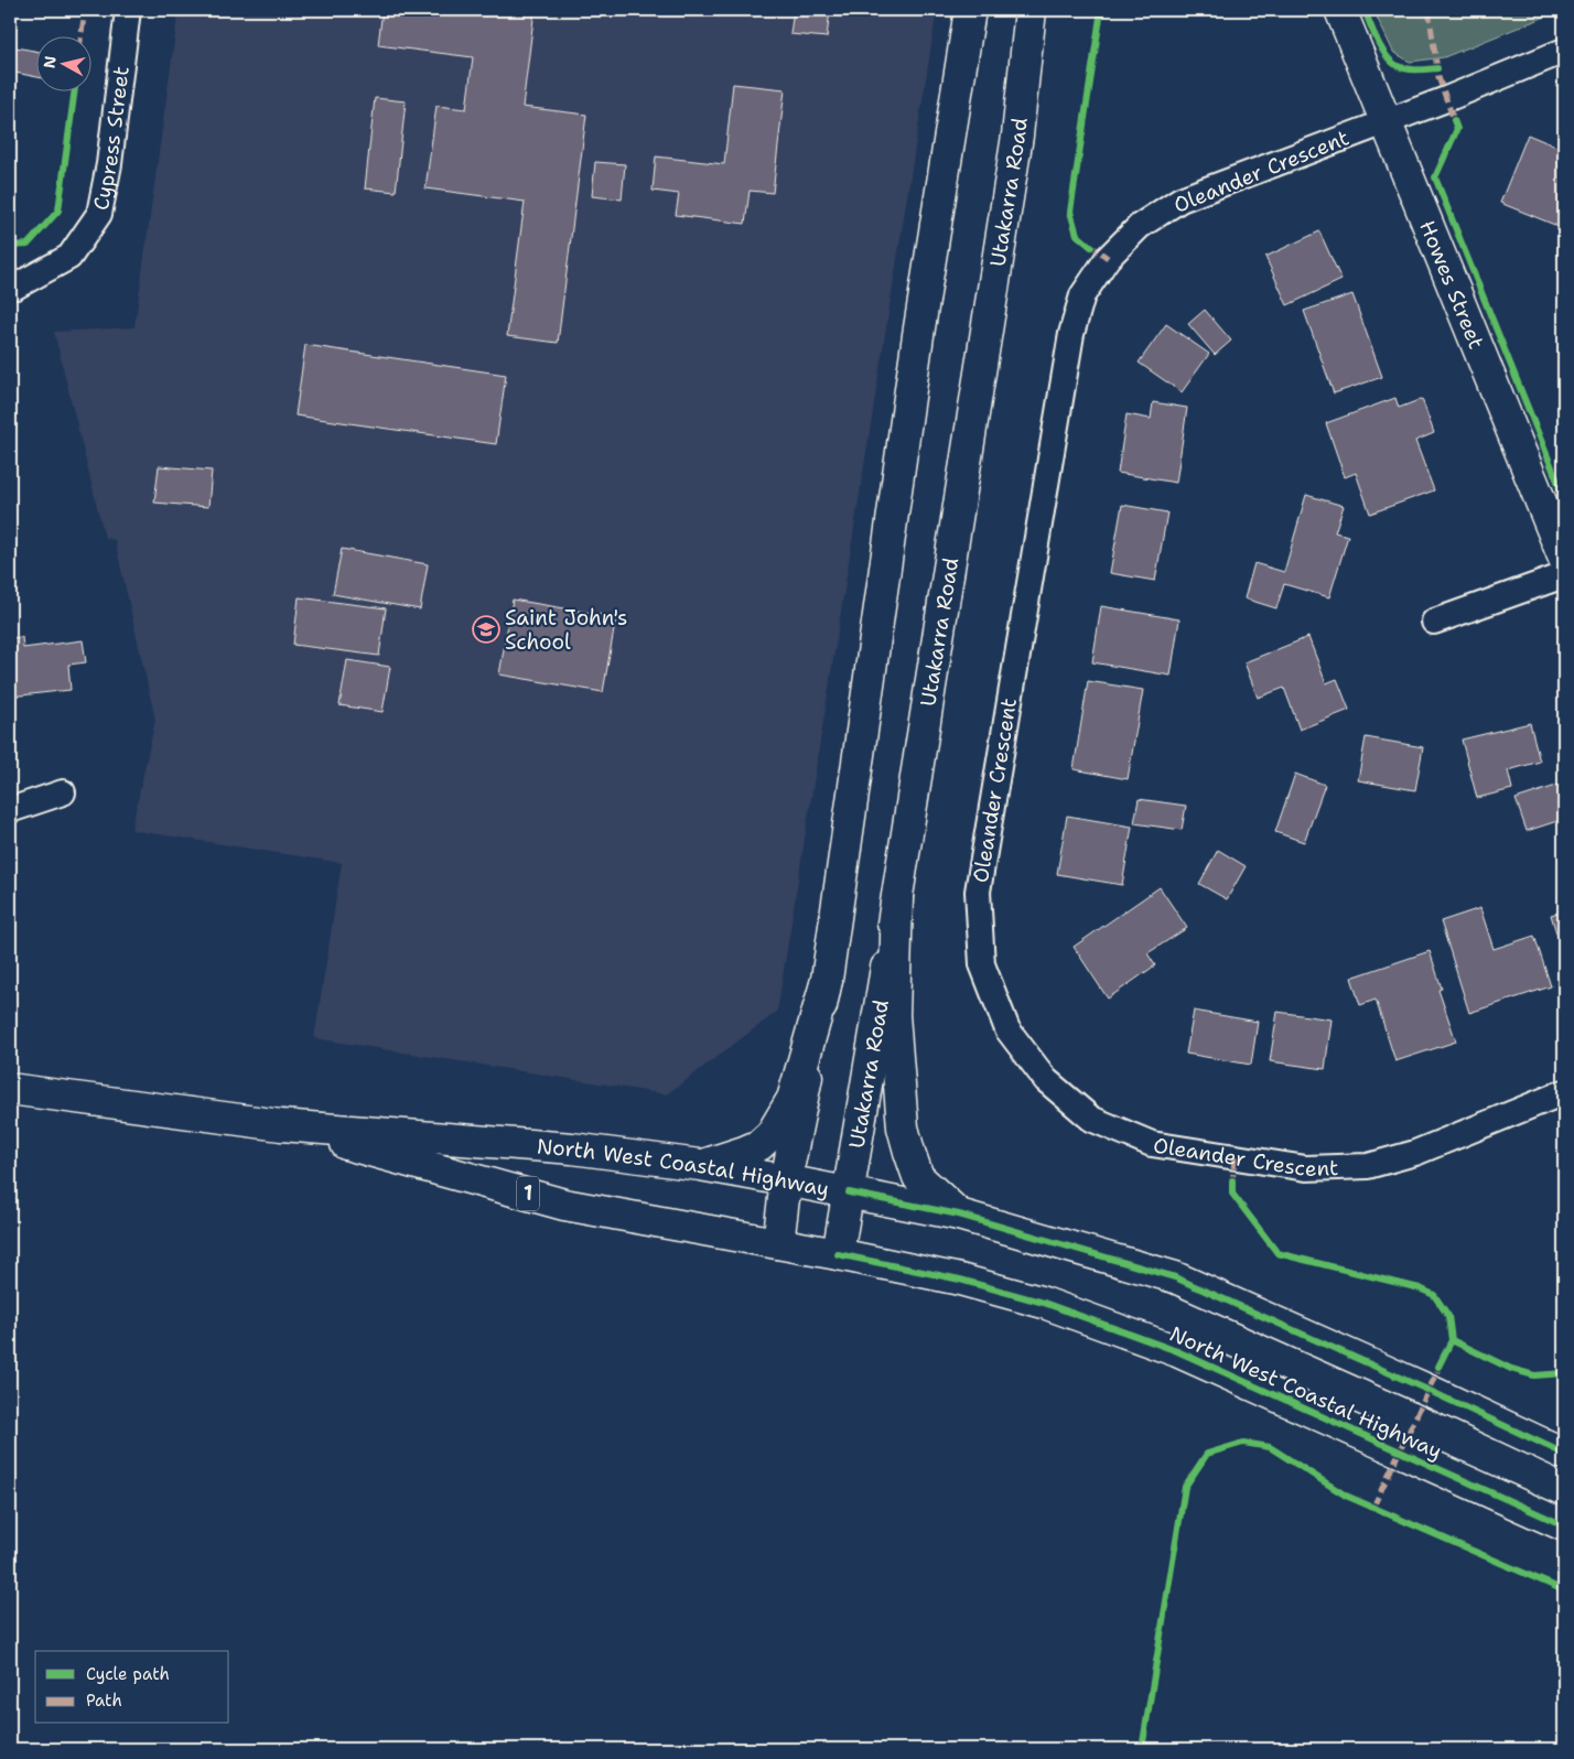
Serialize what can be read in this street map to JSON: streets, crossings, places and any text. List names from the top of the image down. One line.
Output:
{"streets":{"main road":["Utakarra Road","Howes Street","North West Coastal Highway","1"],"street":["Cypress Street","Oleander Crescent"]},"crossings":[["Oleander Crescent","Howes Street"],["Utakarra Road","North West Coastal Highway"]],"places":{"school or university":["Saint John's School"]},"legend":["Cycle path","Path"],"north":"left"}
